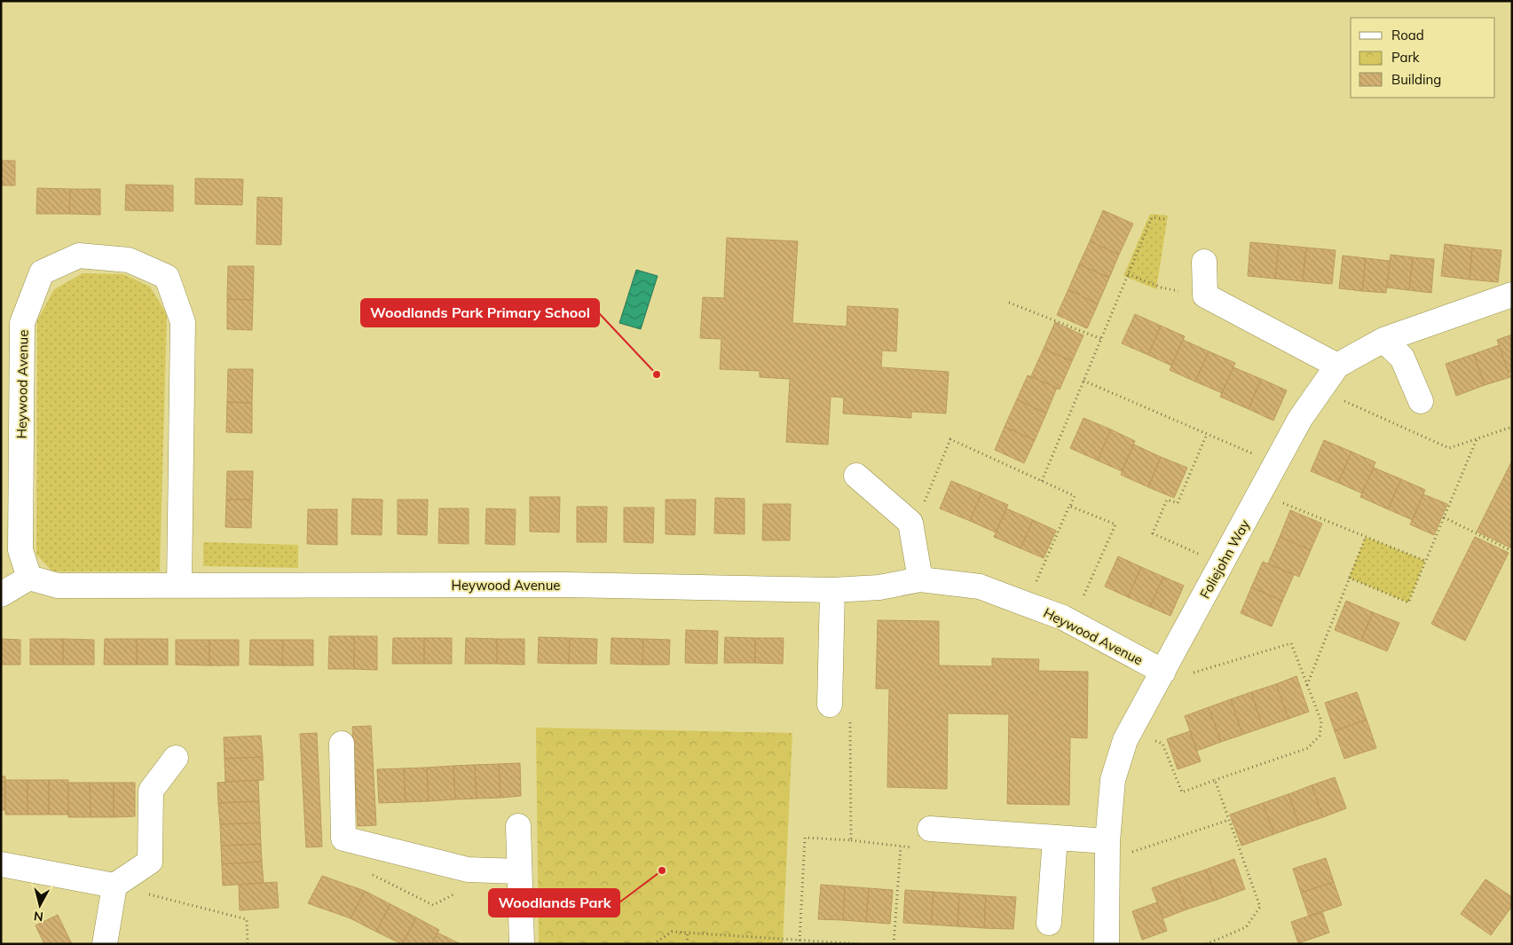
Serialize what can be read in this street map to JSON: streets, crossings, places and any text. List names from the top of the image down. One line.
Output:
{"streets":{"street":["Heywood Avenue","Foliejohn Way"]},"crossings":[["Heywood Avenue","Foliejohn Way"]],"places":["Woodlands Park Primary School","Woodlands Park"],"legend":["Road","Park","Building"],"north":"bottom"}
